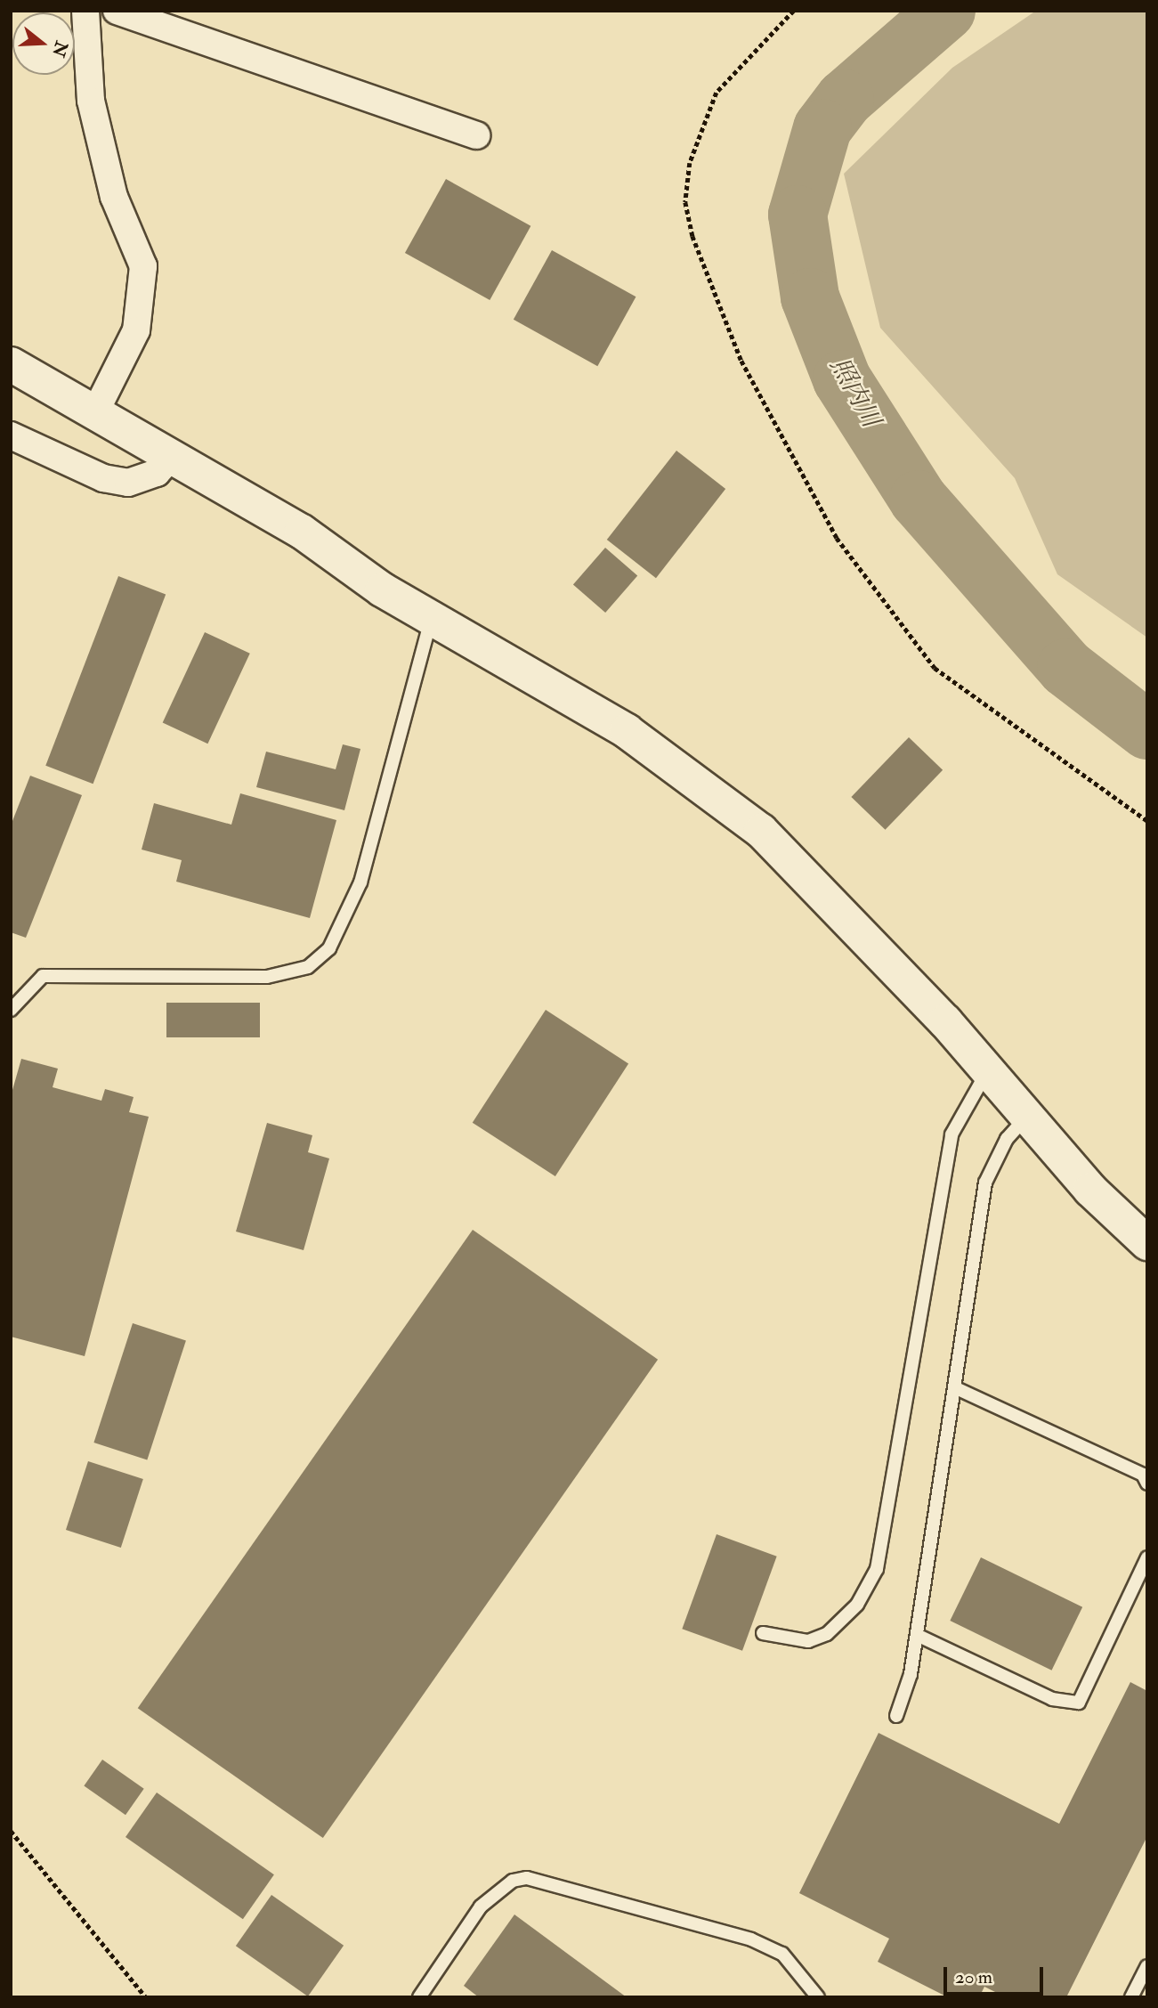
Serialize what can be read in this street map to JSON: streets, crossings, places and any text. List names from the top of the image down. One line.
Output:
{"water":["照内川"],"scale_bar":"20 m","north":"right"}
